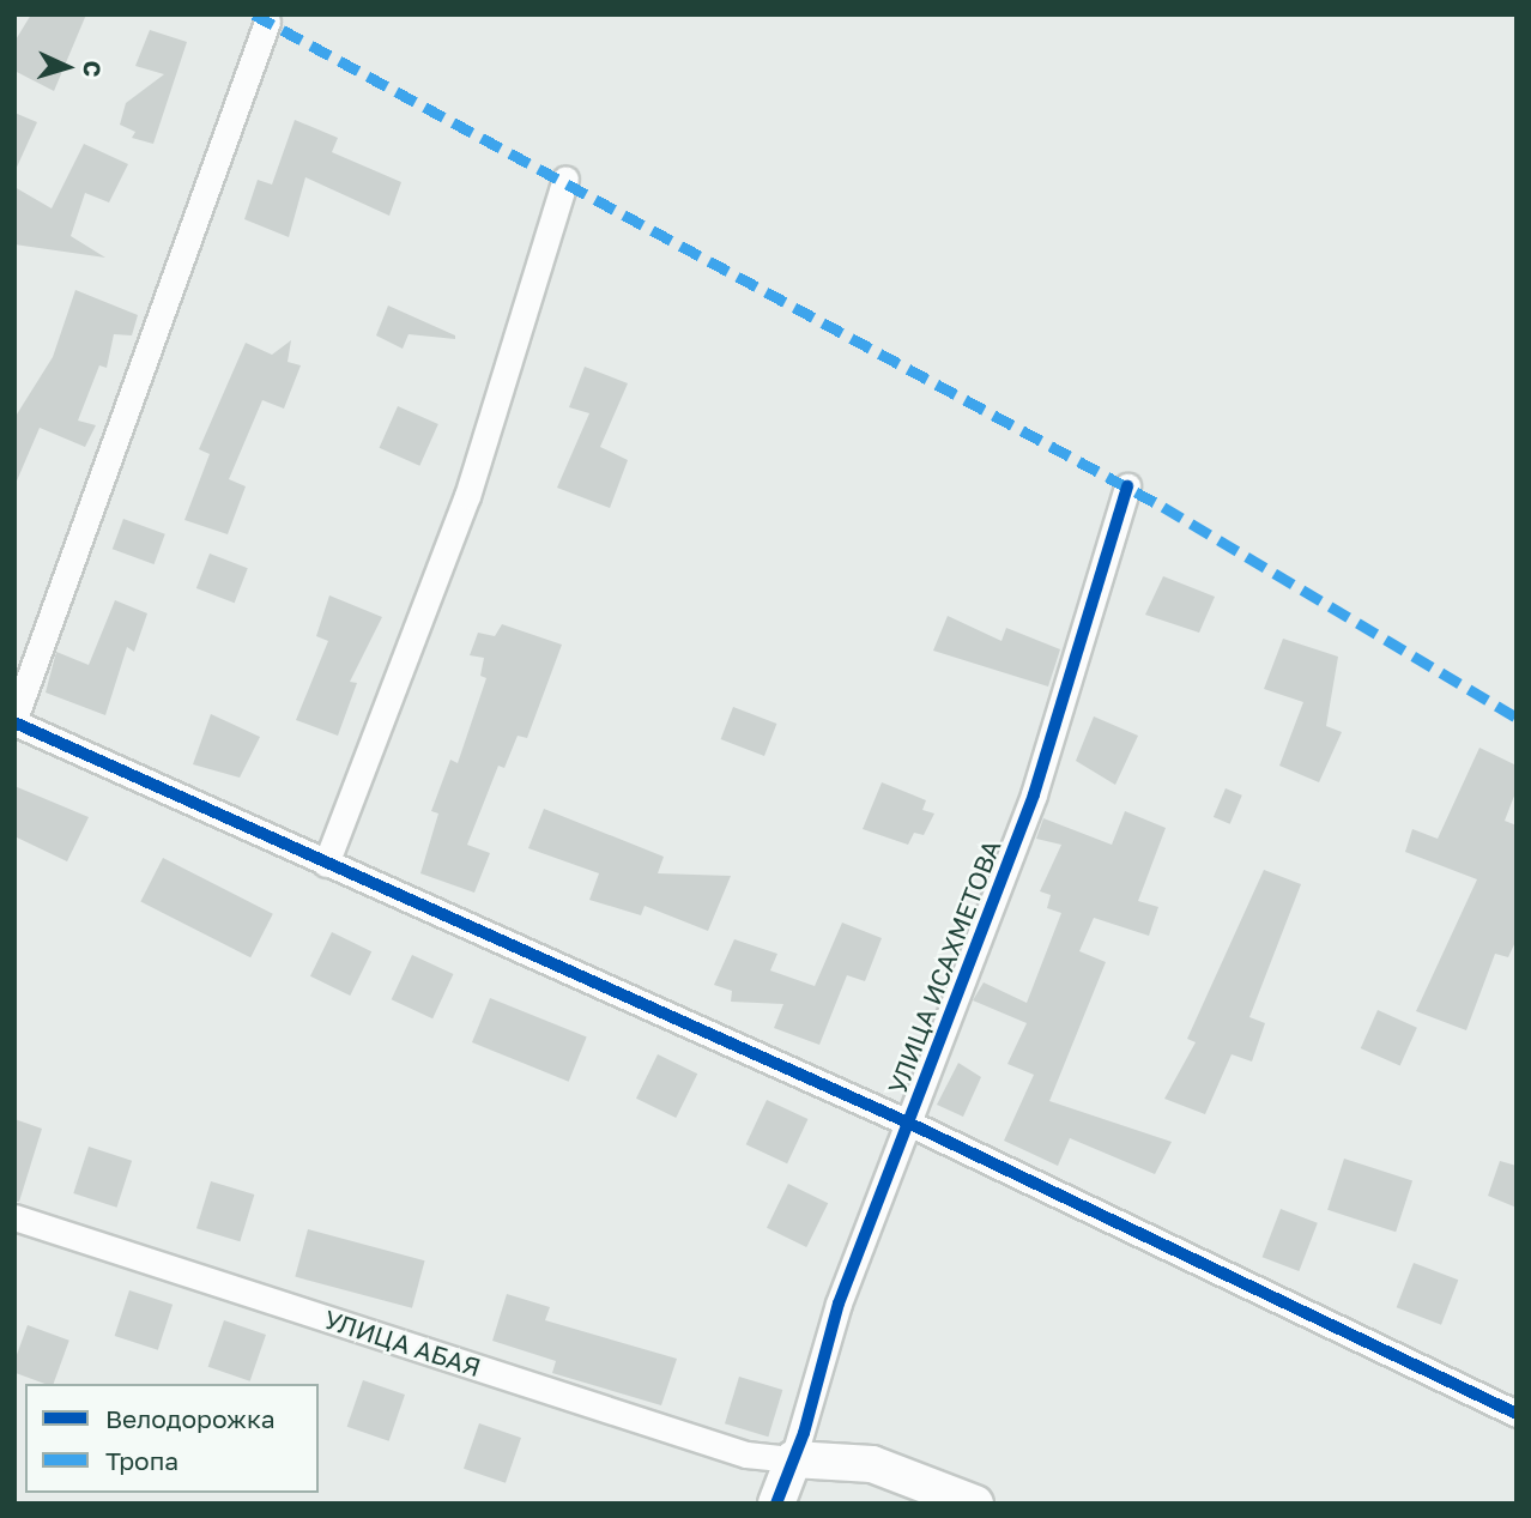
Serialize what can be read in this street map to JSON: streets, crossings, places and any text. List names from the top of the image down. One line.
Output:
{"streets":{"street":["УЛИЦА ИСАХМЕТОВА","УЛИЦА АБАЯ"]},"crossings":[["УЛИЦА ИСАХМЕТОВА","УЛИЦА АБАЯ"]],"legend":["Велодорожка","Тропа"],"north":"right"}
